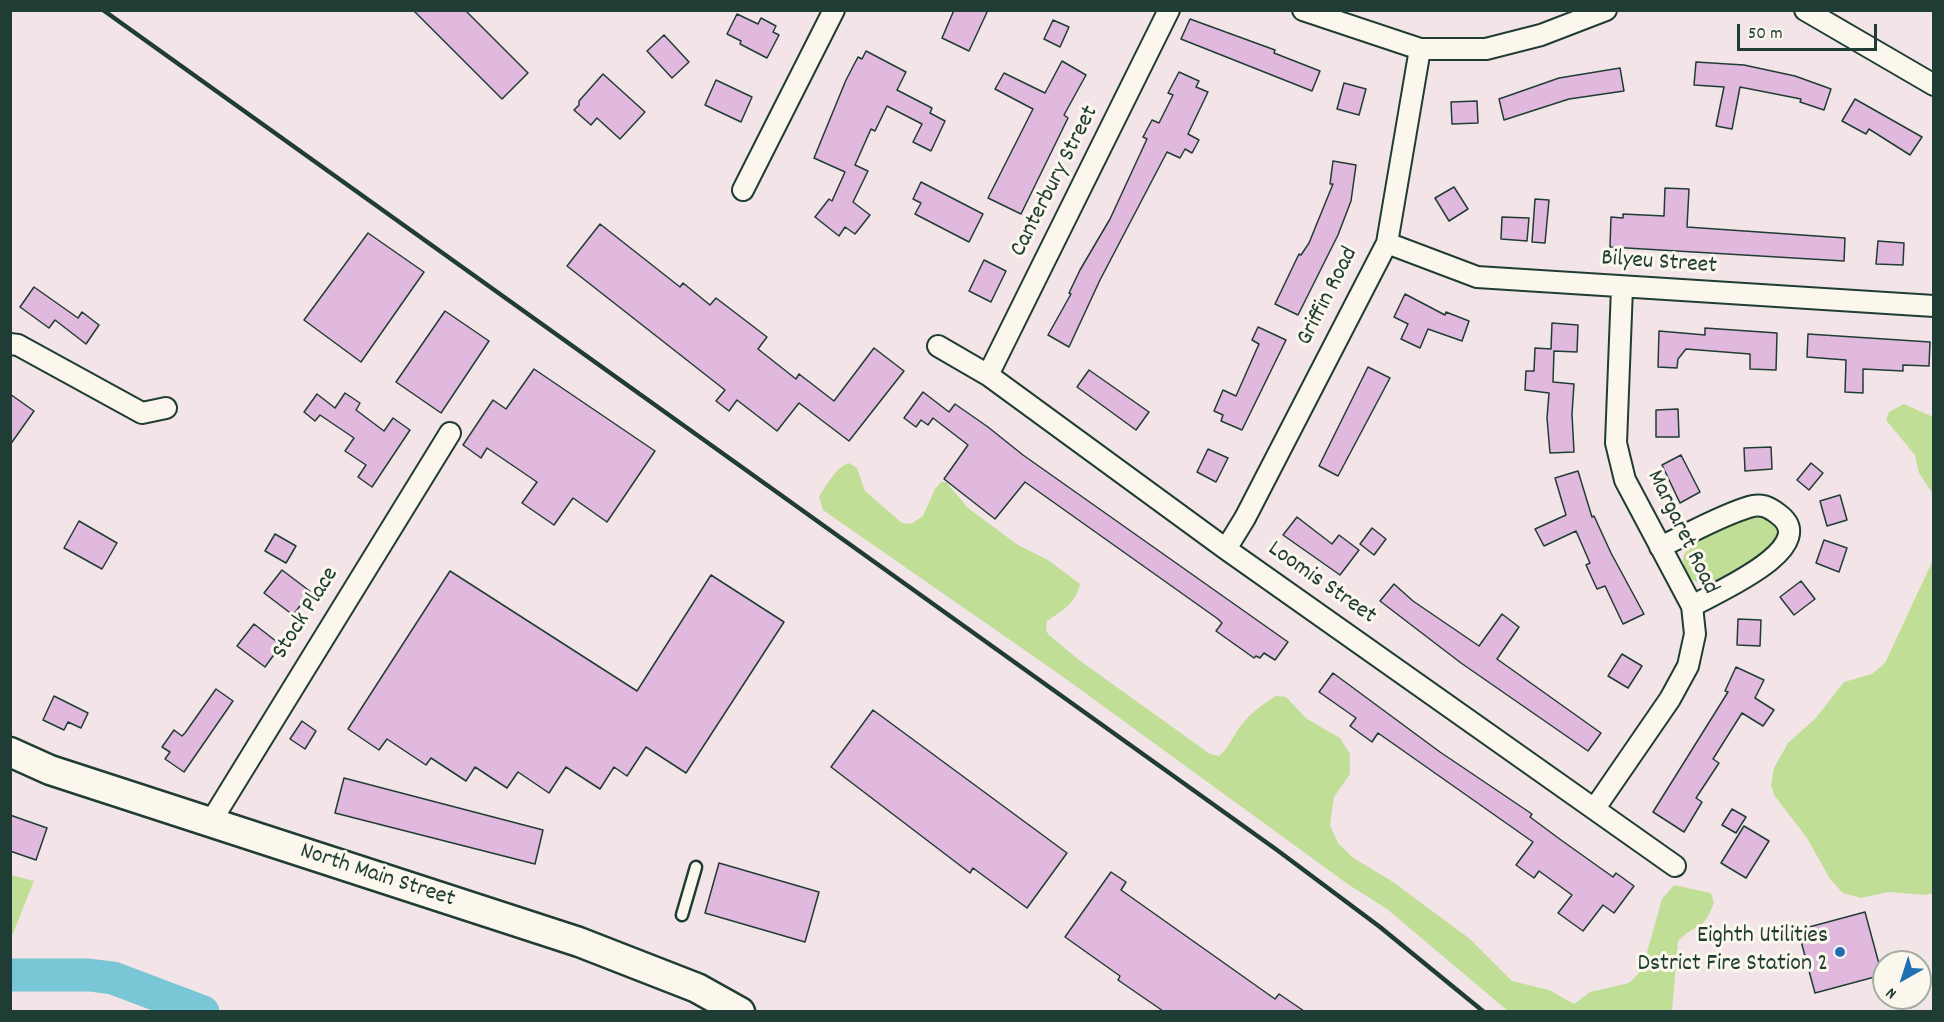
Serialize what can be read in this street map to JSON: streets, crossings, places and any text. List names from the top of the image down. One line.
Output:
{"streets":{"main road":["North Main Street"],"street":["Canterbury Street","Bilyeu Street","Griffin Road","Margaret Road","Loomis Street","Stock Place"]},"crossings":[["Canterbury Street","Loomis Street"],["Bilyeu Street","Griffin Road"],["Bilyeu Street","Margaret Road"],["Griffin Road","Loomis Street"],["Margaret Road","Loomis Street"],["Stock Place","North Main Street"]],"places":["Eighth Utilities Dstrict Fire Station 2"],"scale_bar":"50 m","north":"bottom left"}
